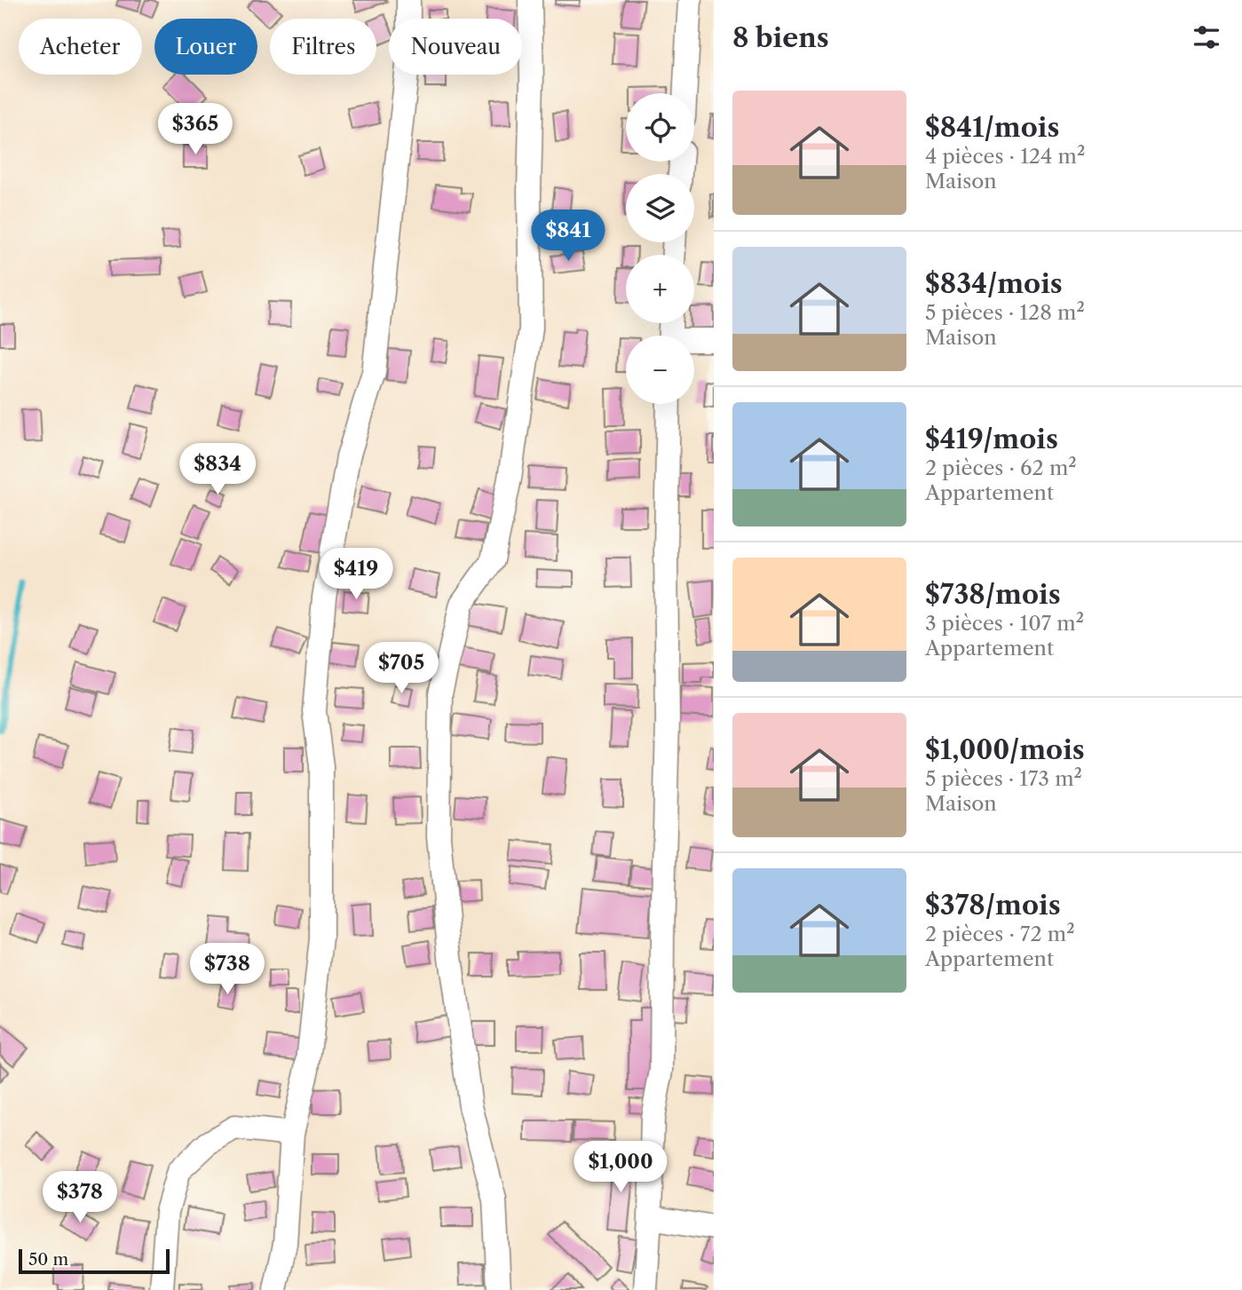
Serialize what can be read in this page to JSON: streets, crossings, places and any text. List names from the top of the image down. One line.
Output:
{"scale_bar":"50 m","page":{"heading":"8 biens","chip":["Acheter","Louer","Filtres","Nouveau"],"list":[{"name":"$841/mois","note":"4 pièces · 124 m² · Maison"},{"name":"$834/mois","note":"5 pièces · 128 m² · Maison"},{"name":"$419/mois","note":"2 pièces · 62 m² · Appartement"},{"name":"$738/mois","note":"3 pièces · 107 m² · Appartement"},{"name":"$1,000/mois","note":"5 pièces · 173 m² · Maison"},{"name":"$378/mois","note":"2 pièces · 72 m² · Appartement"}],"map_buttons":["+","−"],"price":["$365","$841","$834","$419","$705","$738","$1,000","$378"],"scale":"50 m"}}
